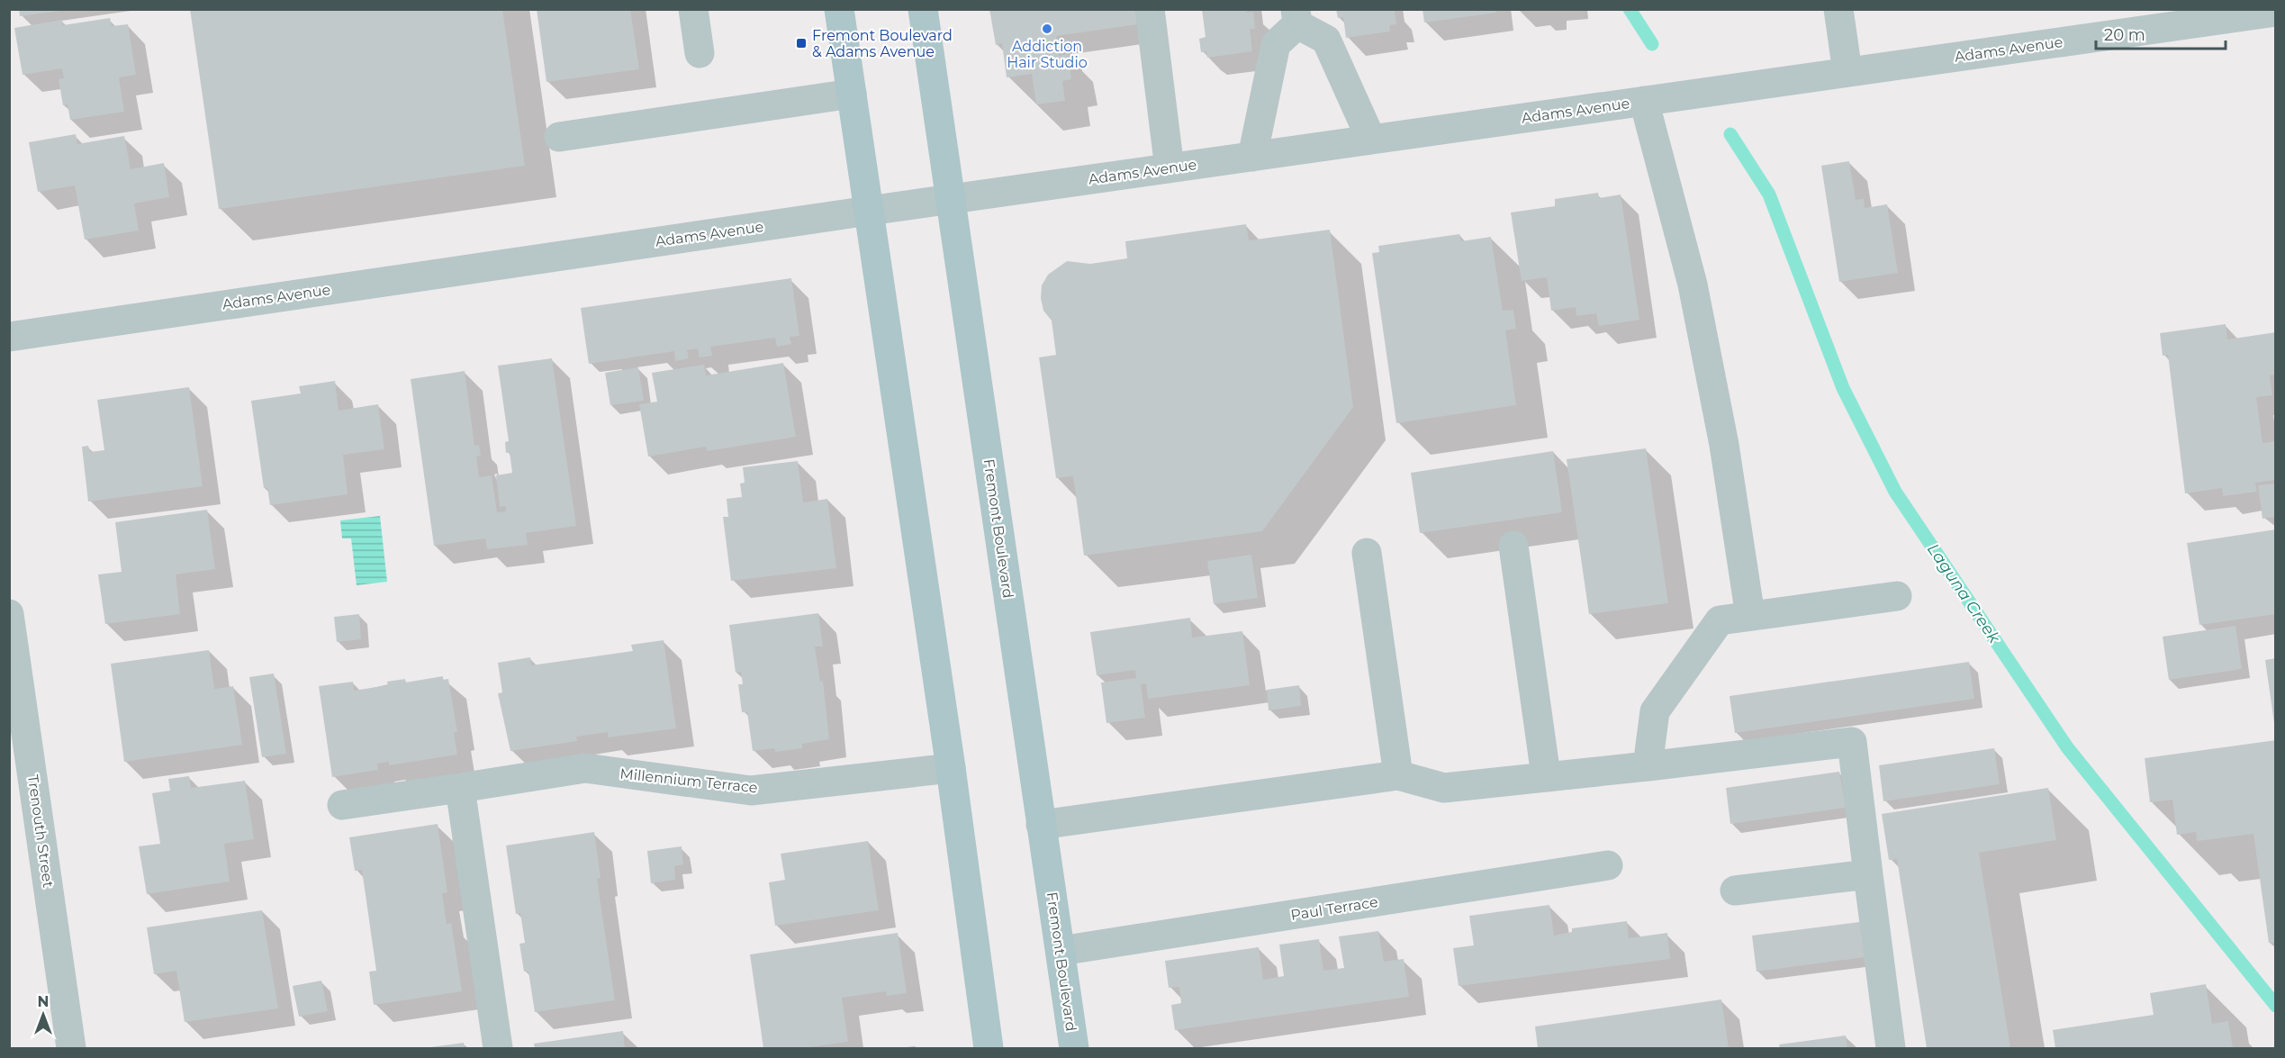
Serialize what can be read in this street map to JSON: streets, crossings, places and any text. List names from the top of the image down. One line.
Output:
{"streets":{"main road":["Fremont Boulevard"],"street":["Adams Avenue","Millennium Terrace","Trenouth Street","Paul Terrace"]},"crossings":[["Adams Avenue","Fremont Boulevard"],["Fremont Boulevard","Paul Terrace"]],"water":["Laguna Creek"],"places":{"other":["Addiction Hair Studio"],"transit":["Fremont Boulevard & Adams Avenue"]},"scale_bar":"20 m","north":"top"}
